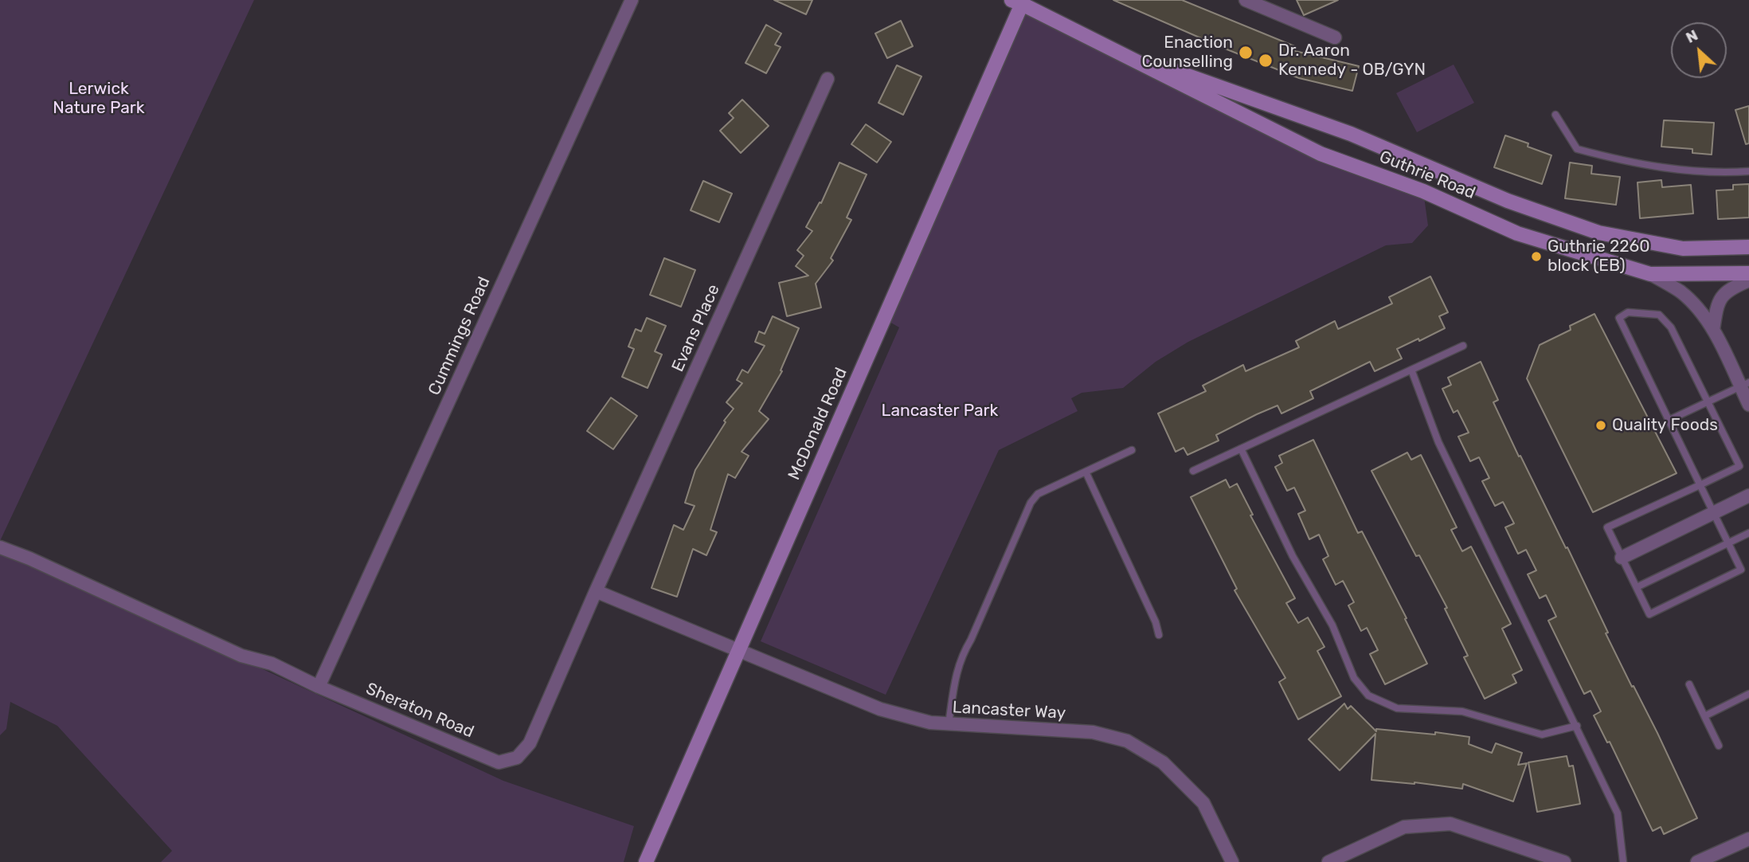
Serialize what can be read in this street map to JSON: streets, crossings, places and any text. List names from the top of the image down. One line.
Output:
{"streets":{"main road":["Guthrie Road","McDonald Road"],"street":["Evans Place","Cummings Road","Sheraton Road","Lancaster Way"]},"crossings":[["Guthrie Road","McDonald Road"],["Evans Place","Sheraton Road"],["Cummings Road","Sheraton Road"],["McDonald Road","Lancaster Way"]],"parks":["Lerwick Nature Park","Lancaster Park"],"places":["Enaction Counselling","Dr. Aaron Kennedy - OB/GYN","Guthrie 2260 block (EB)","Quality Foods"],"north":"top left"}
